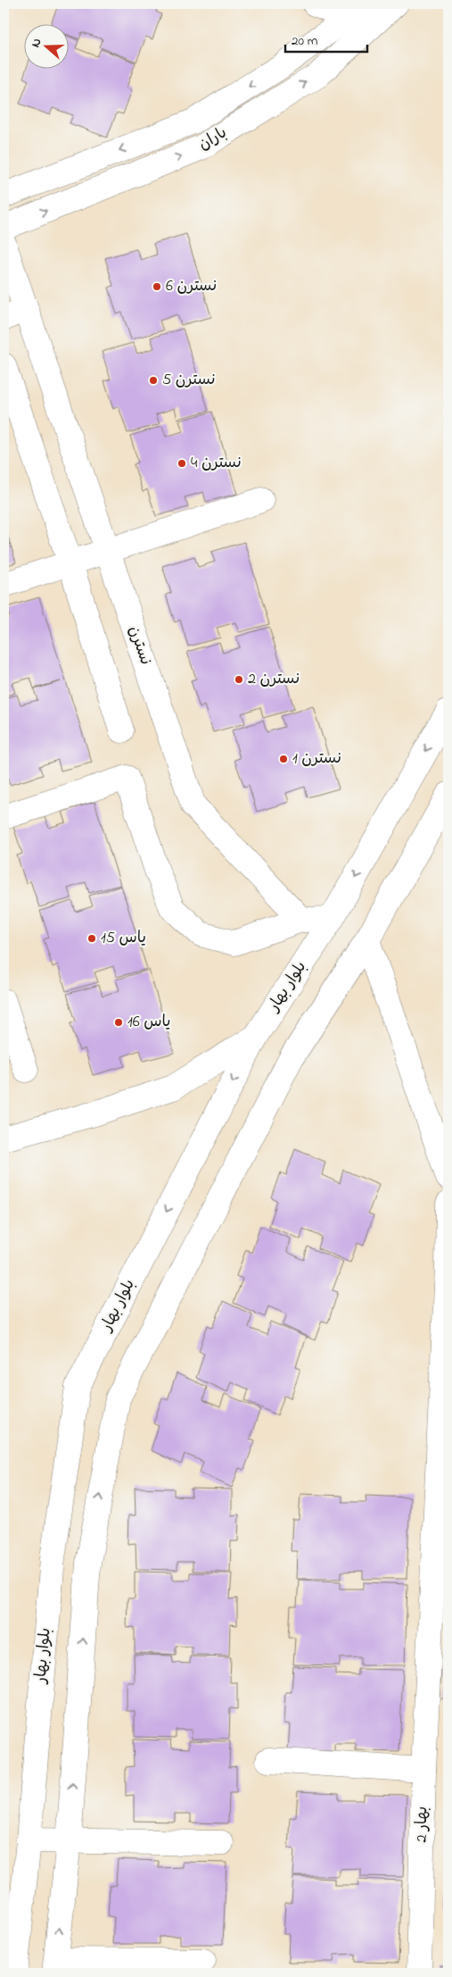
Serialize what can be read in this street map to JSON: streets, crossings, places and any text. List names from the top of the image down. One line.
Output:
{"streets":{"street":["باران","نسترن","بلوار بهار","بهار 2"]},"places":["نسترن 6","نسترن 5","نسترن 4","نسترن 2","نسترن 1","یاس 15","یاس 16"],"scale_bar":"20 m","north":"left"}
